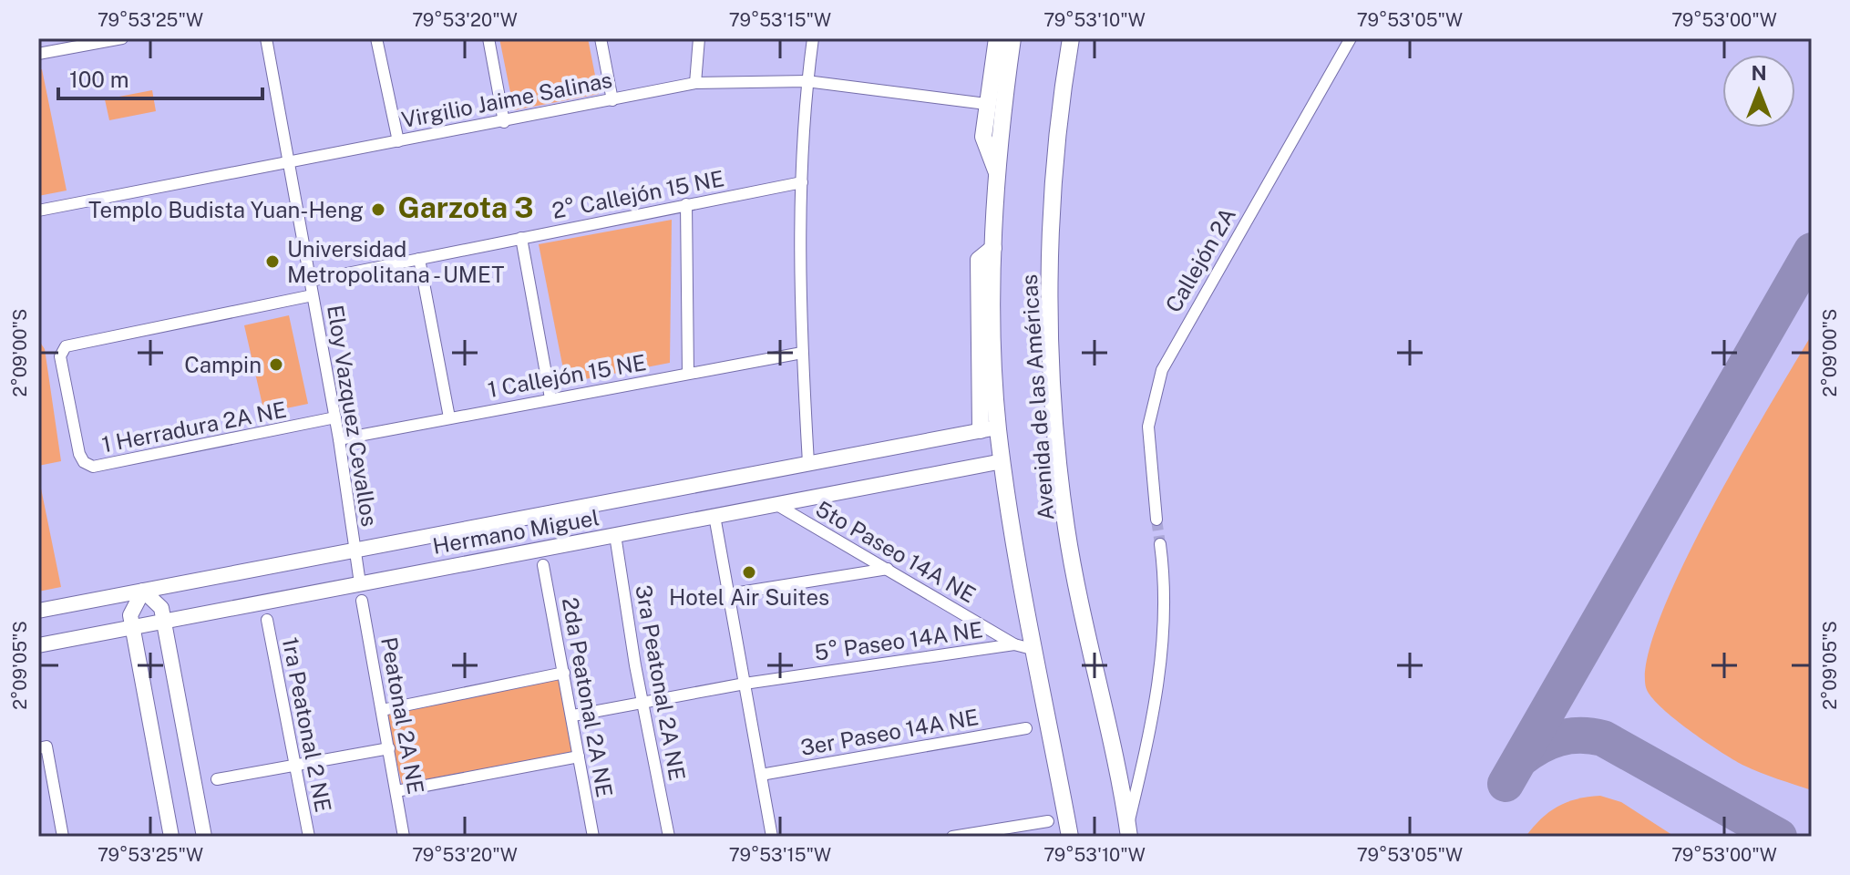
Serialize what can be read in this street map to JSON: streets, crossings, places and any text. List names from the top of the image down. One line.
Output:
{"streets":{"main road":["Avenida de las Américas"],"street":["Virgilio Jaime Salinas","2° Callejón 15 NE","Callejón 2A","1 Callejón 15 NE","Eloy Vazquez Cevallos","1 Herradura 2A NE","Hermano Miguel","5to Paseo 14A NE","5° Paseo 14A NE","3ra Peatonal 2A NE","2da Peatonal 2A NE","Peatonal 2A NE","1ra Peatonal 2 NE","3er Paseo 14A NE"]},"crossings":[["Virgilio Jaime Salinas","Eloy Vazquez Cevallos"],["2° Callejón 15 NE","Eloy Vazquez Cevallos"],["1 Callejón 15 NE","Eloy Vazquez Cevallos"],["Avenida de las Américas","Hermano Miguel"],["Avenida de las Américas","5to Paseo 14A NE"],["Eloy Vazquez Cevallos","1 Herradura 2A NE"],["Eloy Vazquez Cevallos","Hermano Miguel"],["Hermano Miguel","5to Paseo 14A NE"],["Hermano Miguel","3ra Peatonal 2A NE"],["5to Paseo 14A NE","5° Paseo 14A NE"],["5° Paseo 14A NE","3ra Peatonal 2A NE"],["5° Paseo 14A NE","2da Peatonal 2A NE"]],"districts":["Garzota 3"],"places":["Templo Budista Yuan-Heng","Universidad Metropolitana - UMET","Campin","Hotel Air Suites"],"scale_bar":"100 m","north":"top","coordinates":["79°53'25\"W","79°53'20\"W","79°53'15\"W","79°53'10\"W","79°53'05\"W","79°53'00\"W","2°09'00\"S","2°09'05\"S"]}
